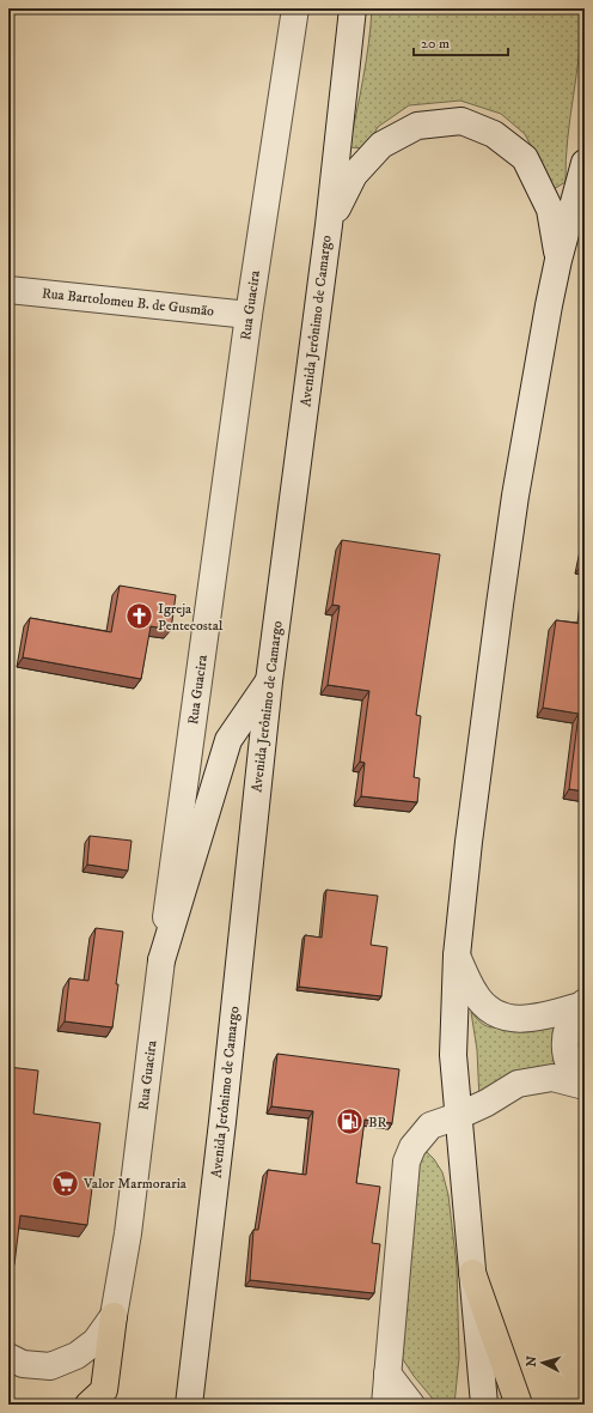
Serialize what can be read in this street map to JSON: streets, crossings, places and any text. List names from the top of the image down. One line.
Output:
{"streets":{"main road":["Rua Bartolomeu B. de Gusmão","Rua Guacira","Avenida Jerônimo de Camargo"]},"crossings":[["Rua Bartolomeu B. de Gusmão","Rua Guacira"]],"places":{"church":["Igreja Pentecostal"],"fuel station":["BR"],"supermarket":["Valor Marmoraria"]},"scale_bar":"20 m","north":"left"}
